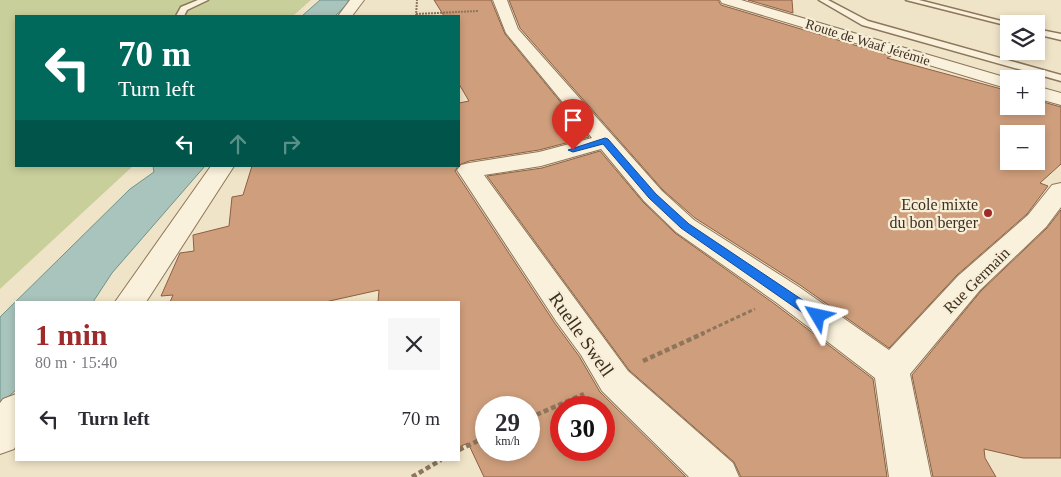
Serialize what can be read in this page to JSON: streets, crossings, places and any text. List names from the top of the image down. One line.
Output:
{"streets":{"street":["Route de Waaf Jérémie","Rue Germain","Ruelle Swell"]},"places":["Ecole mixte du bon berger"],"page":{"map_buttons":["+","−"],"turn":["70 m","Turn left"],"heading":["1 min","80 m · 15:40"],"list":[{"name":"Turn left","value":"70 m"}],"speed":"29 km/h","limit":"30"}}
